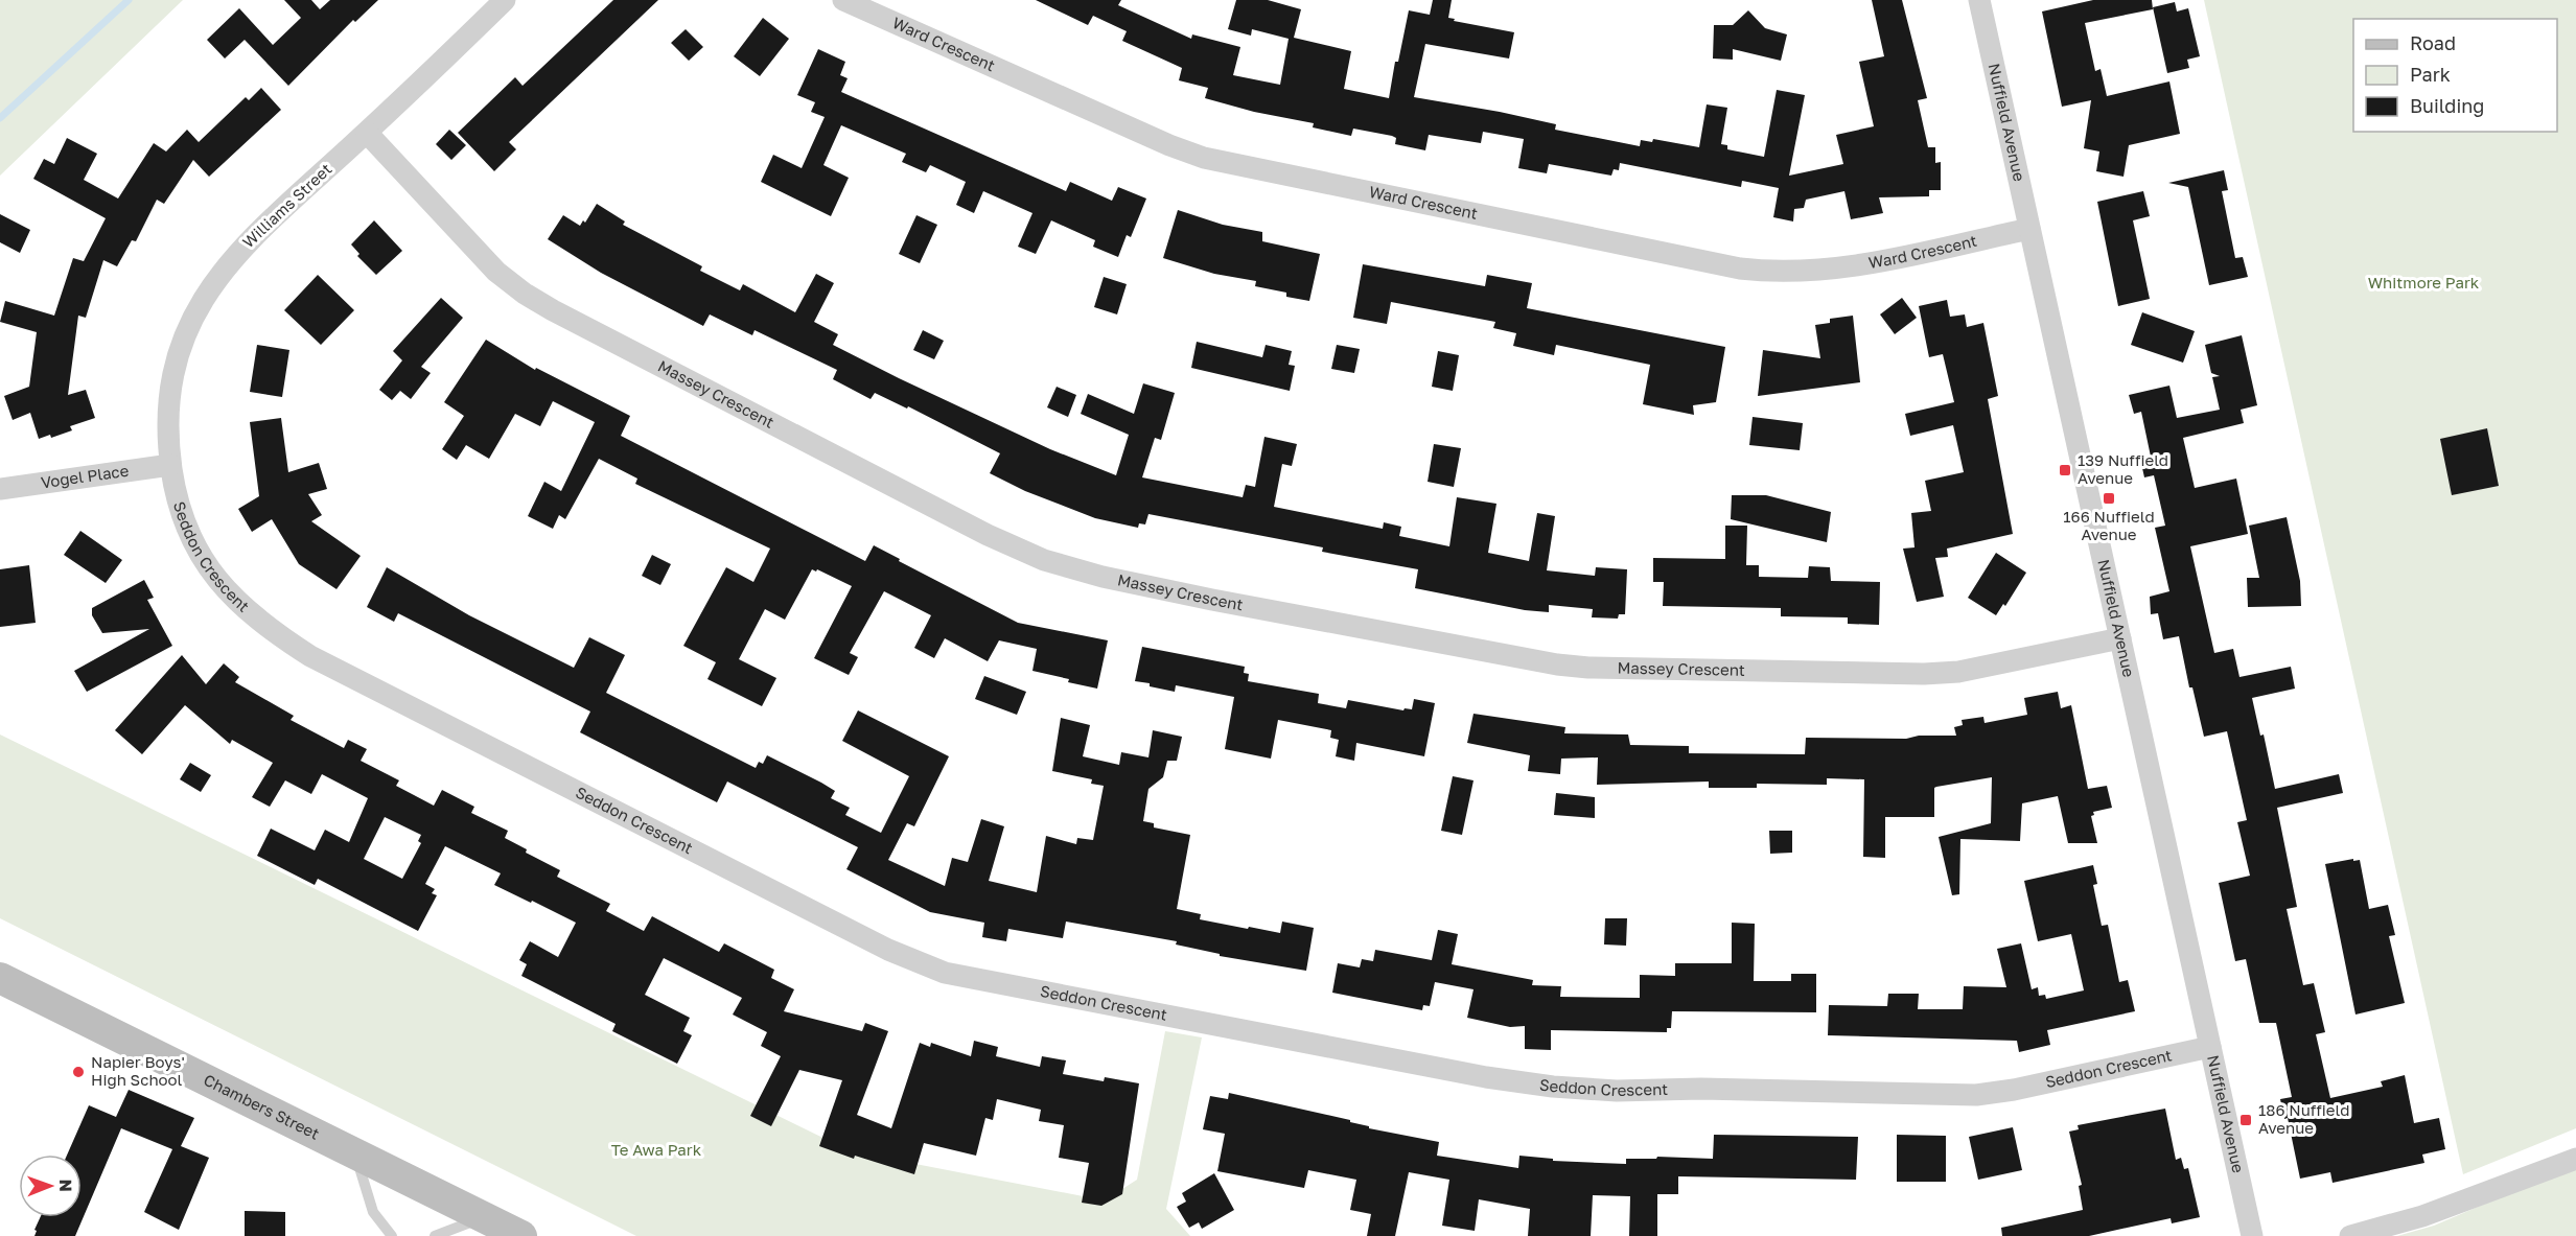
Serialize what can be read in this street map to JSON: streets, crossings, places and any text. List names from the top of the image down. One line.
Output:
{"streets":{"main road":["Chambers Street"],"street":["Ward Crescent","Nuffield Avenue","Williams Street","Massey Crescent","Vogel Place","Seddon Crescent"]},"crossings":[["Ward Crescent","Nuffield Avenue"],["Nuffield Avenue","Massey Crescent"],["Nuffield Avenue","Seddon Crescent"],["Williams Street","Massey Crescent"],["Williams Street","Vogel Place"],["Williams Street","Seddon Crescent"],["Vogel Place","Seddon Crescent"]],"parks":["Whitmore Park","Te Awa Park"],"places":{"transit":["139 Nuffield Avenue","166 Nuffield Avenue","186 Nuffield Avenue"],"other":["Napier Boys' High School"]},"legend":["Road","Park","Building"],"north":"right"}
